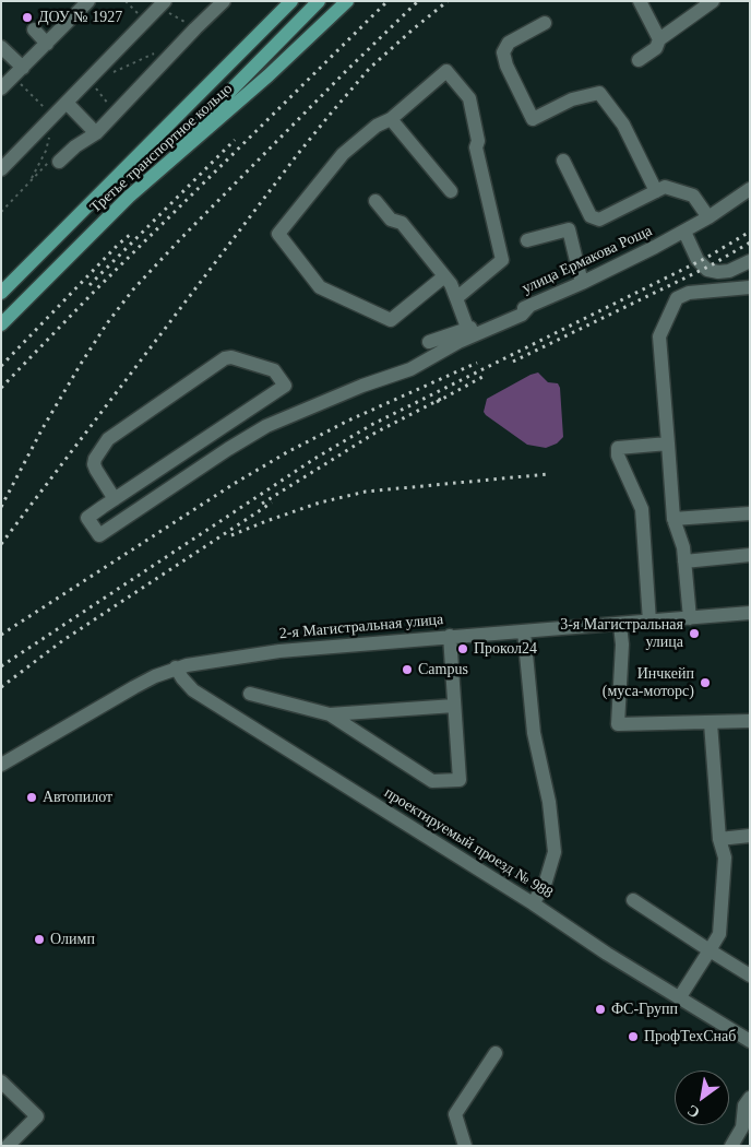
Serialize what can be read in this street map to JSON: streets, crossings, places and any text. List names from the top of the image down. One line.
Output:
{"streets":{"main road":["Третье транспортное кольцо"],"street":["улица Ермакова Роща","2-я Магистральная улица","проектируемый проезд № 988"]},"crossings":[["2-я Магистральная улица","проектируемый проезд № 988"]],"places":["ДОУ № 1927","3-я Магистральная улица","Прокол24","Campus","Инчкейп (муса-моторс)","Автопилот","Олимп","ФС-Групп","ПрофТехСнаб"],"north":"bottom left"}
